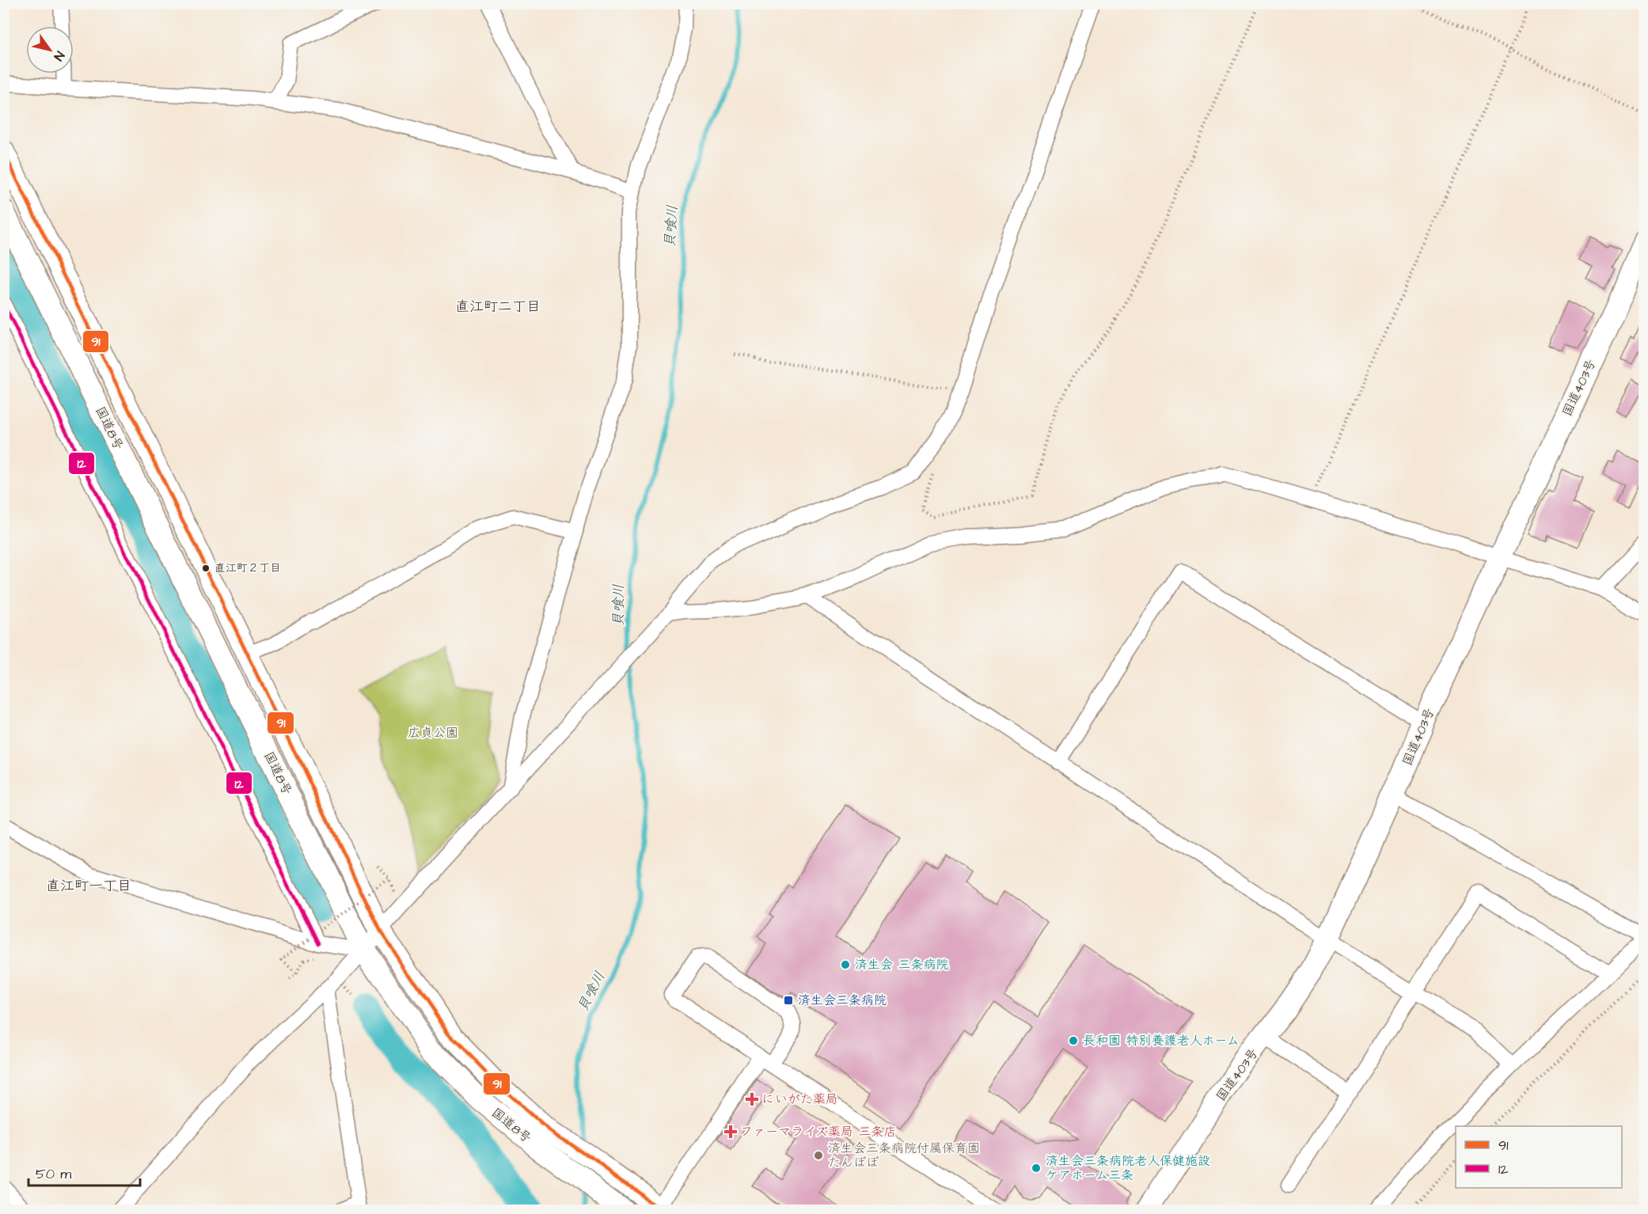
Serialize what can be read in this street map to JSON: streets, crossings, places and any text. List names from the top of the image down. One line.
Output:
{"streets":{"highway":["国道403号","国道8号"]},"districts":["直江町二丁目","直江町一丁目"],"water":["貝喰川"],"parks":["広貞公園"],"places":{"other":["直江町２丁目","済生会 三条病院","長和園 特別養護老人ホーム","済生会三条病院付属保育園 たんぽぽ","済生会三条病院老人保健施設 ケアホーム三条"],"transit":["済生会三条病院"],"health":["にいがた薬局","ファーマライズ薬局 三条店"]},"lines":["transit line 91","transit line 12"],"legend":["91","12"],"scale_bar":"50 m","north":"bottom right"}
